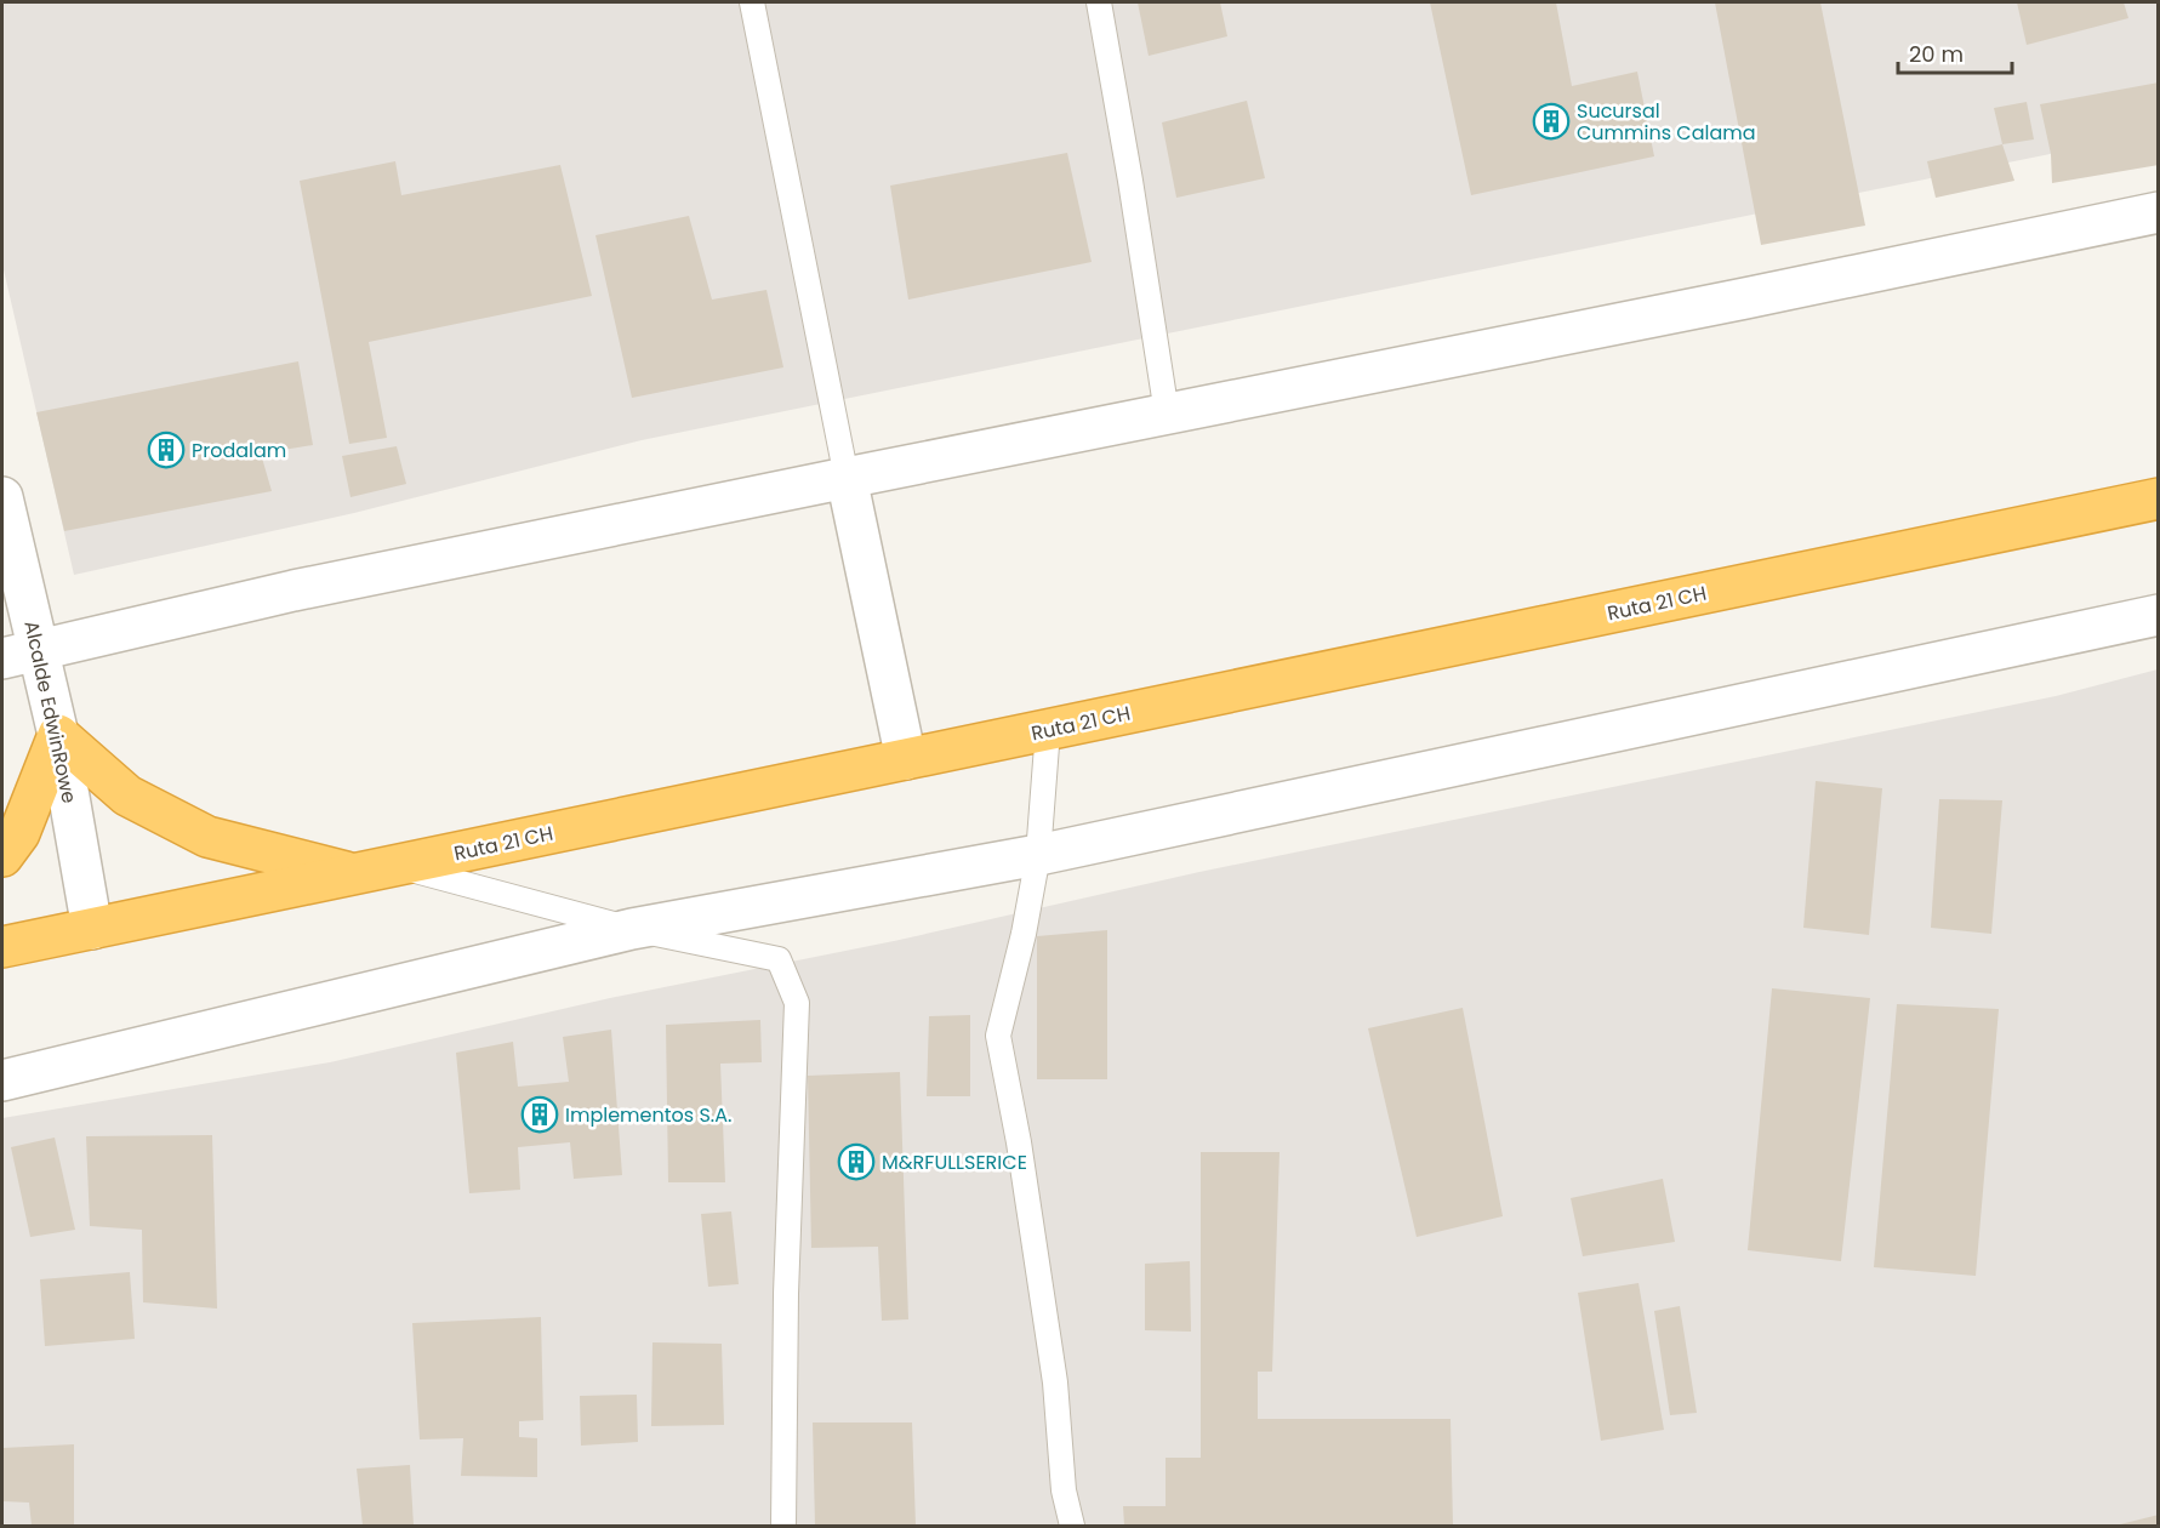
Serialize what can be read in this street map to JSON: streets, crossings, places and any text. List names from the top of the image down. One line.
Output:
{"streets":{"highway":["Ruta 21 CH"],"street":["Alcalde EdwinRowe"]},"crossings":[["Ruta 21 CH","Alcalde EdwinRowe"]],"places":{"building":["Sucursal Cummins Calama","Prodalam","Implementos S.A.","M&RFULLSERICE"]},"scale_bar":"20 m"}
